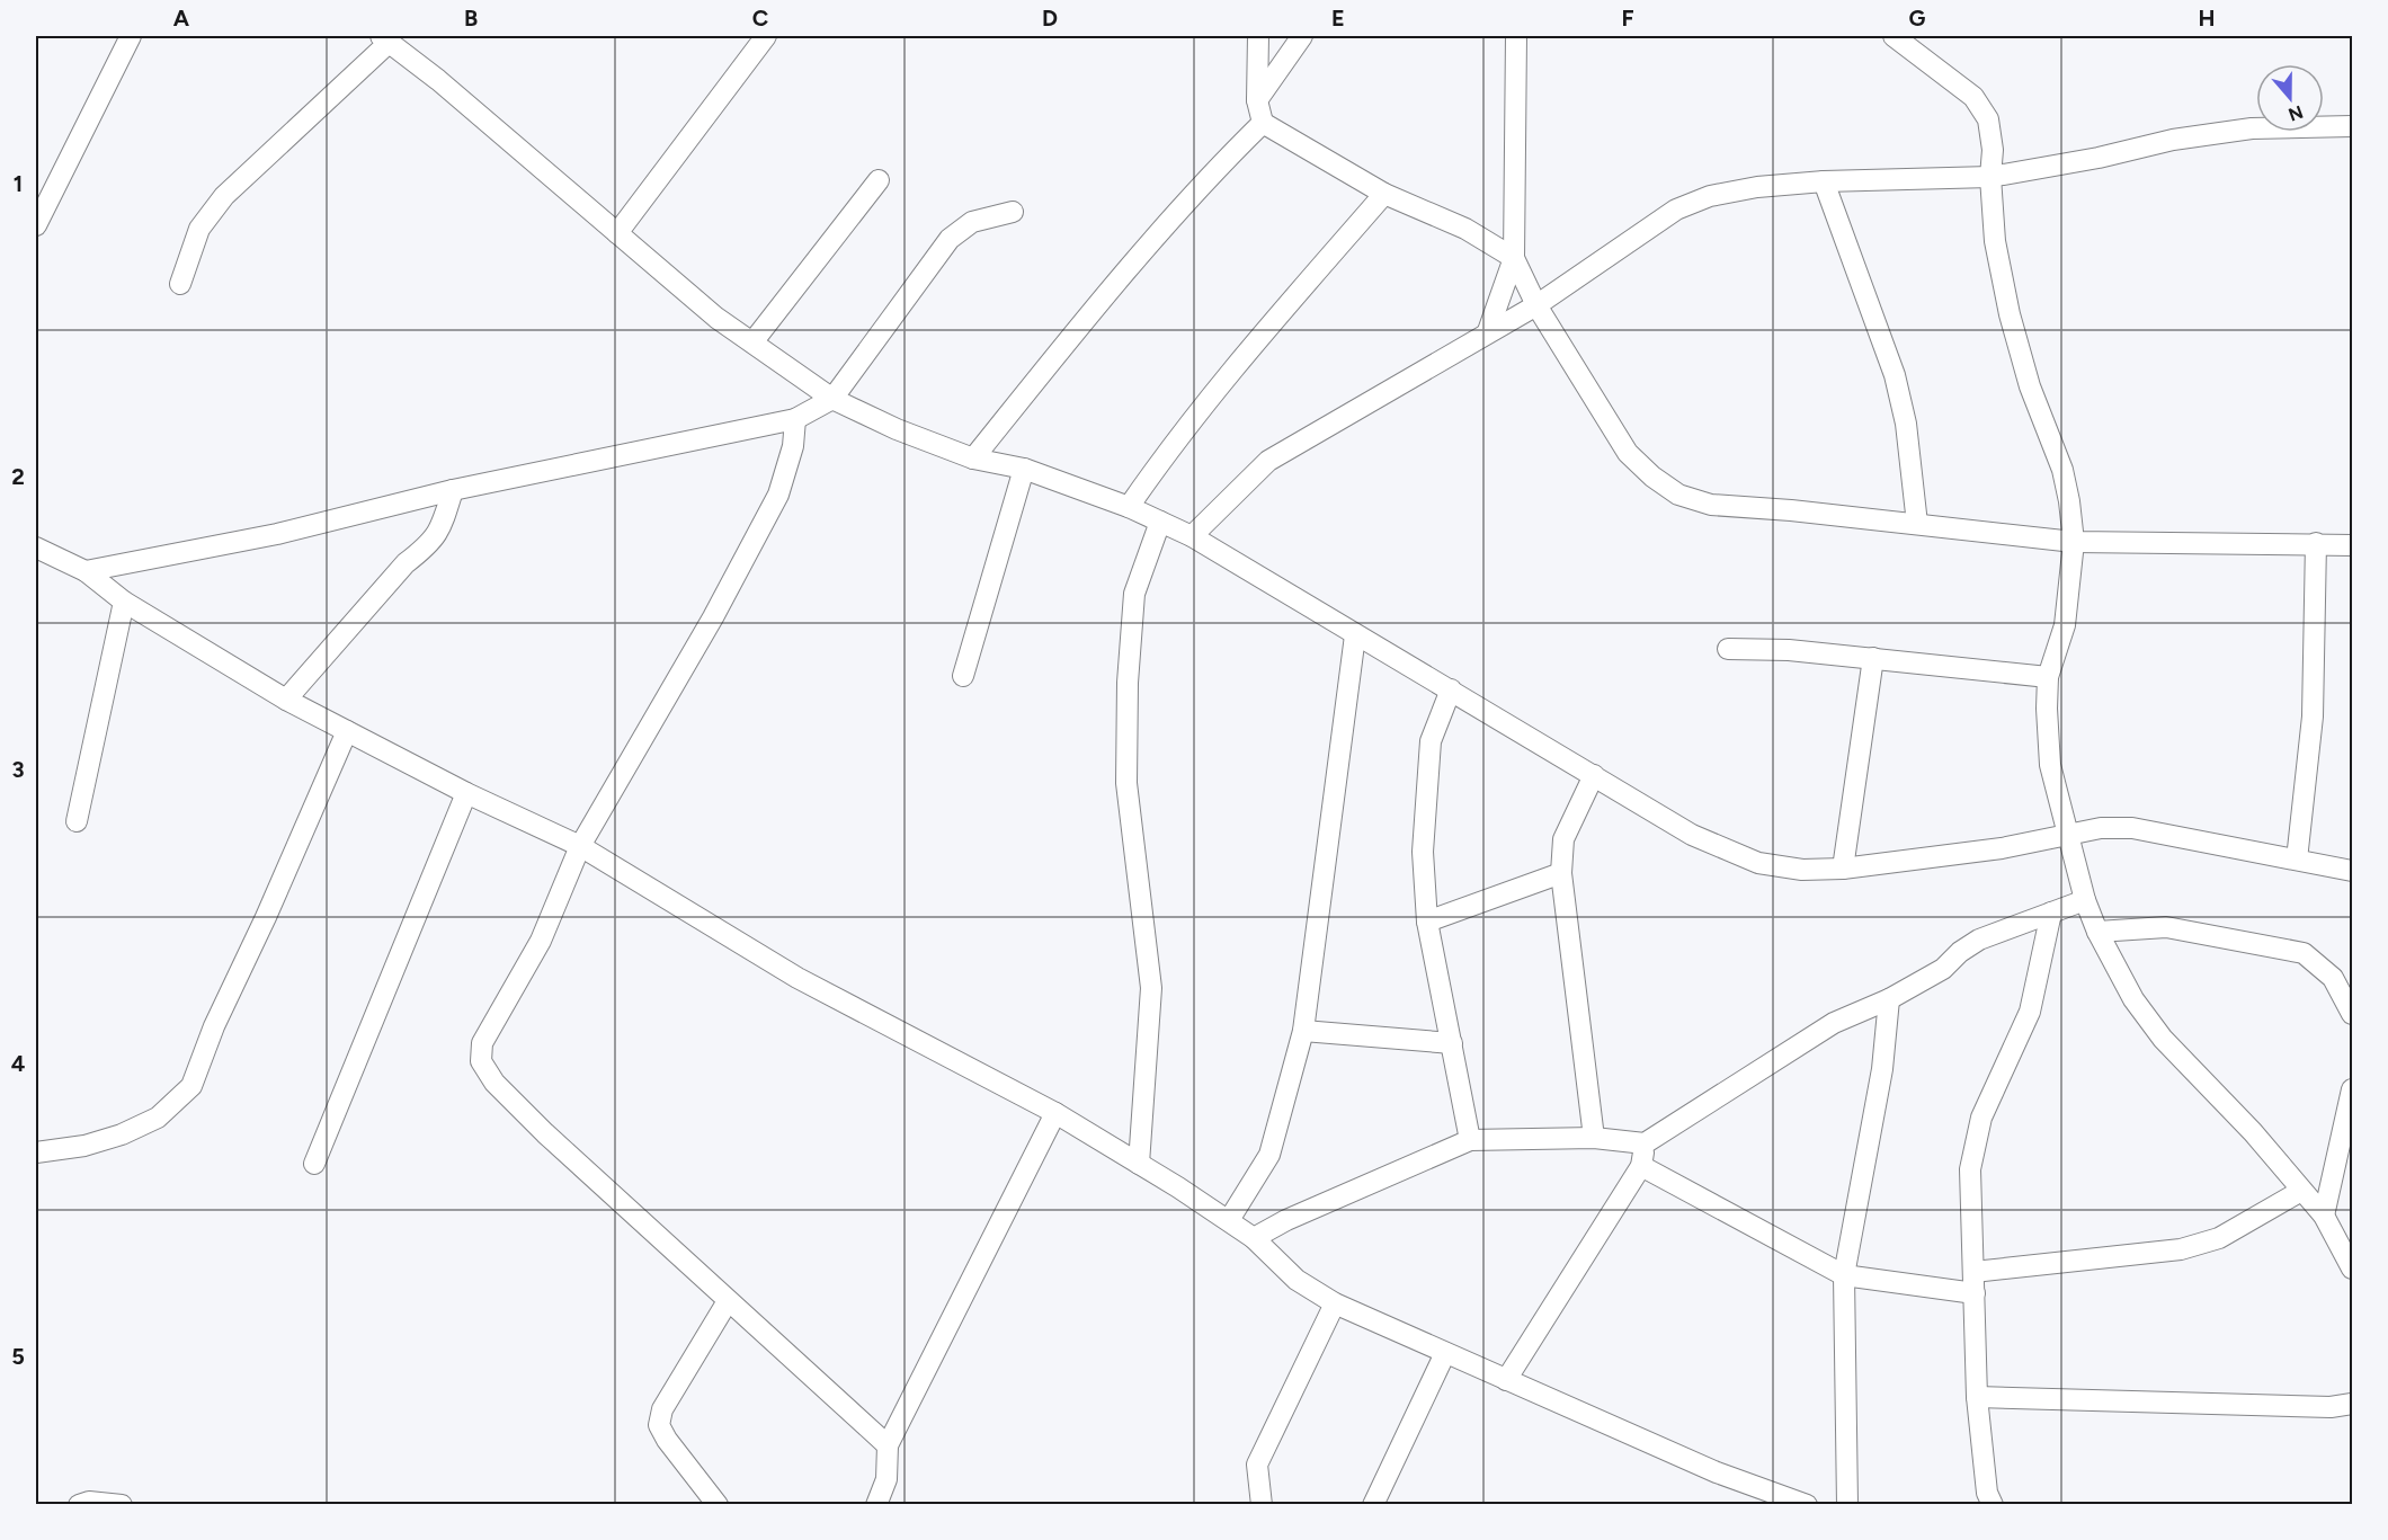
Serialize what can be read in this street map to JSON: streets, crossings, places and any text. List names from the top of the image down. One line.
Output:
{"north":"bottom","grid":{"columns":["A","B","C","D","E","F","G","H"],"rows":["1","2","3","4","5"]}}
